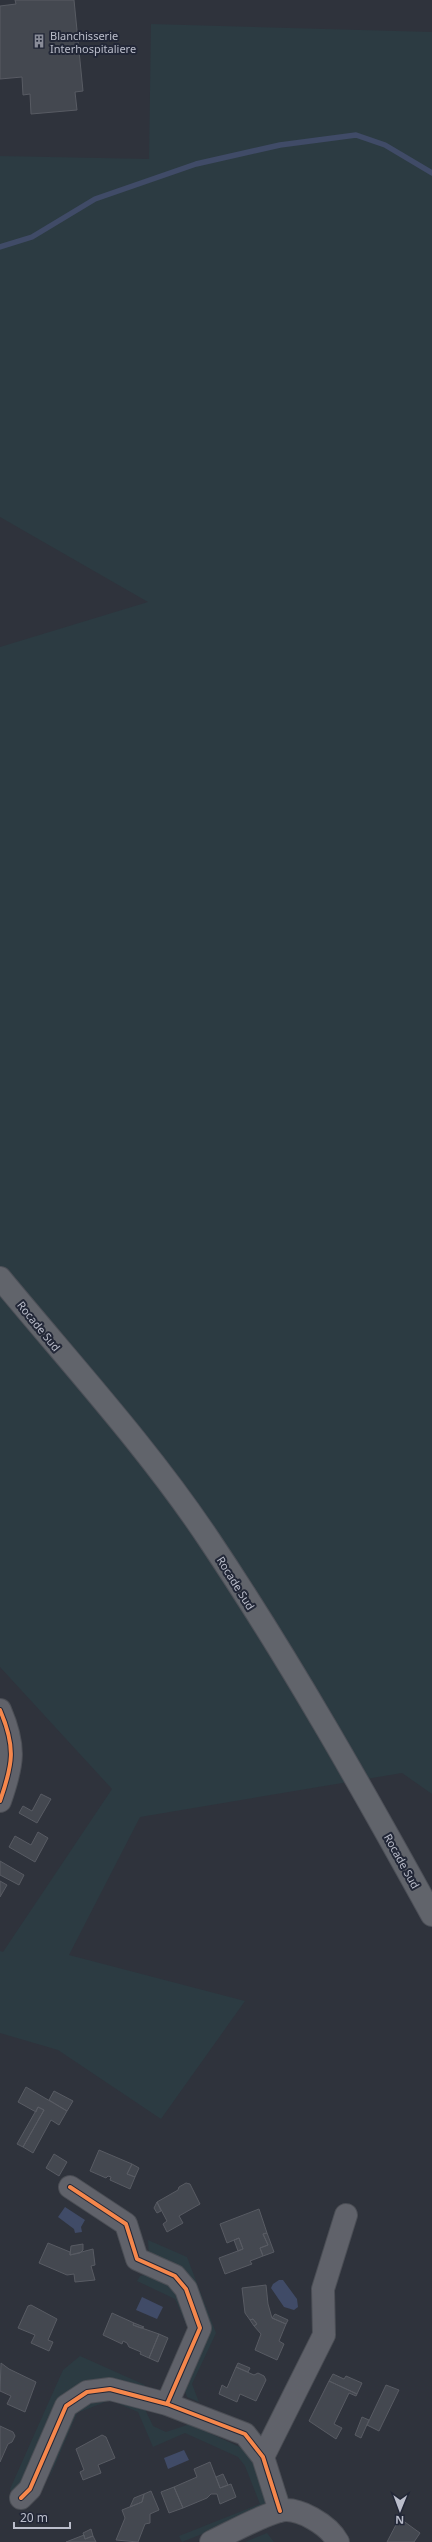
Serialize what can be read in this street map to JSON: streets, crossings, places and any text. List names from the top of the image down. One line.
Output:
{"streets":{"main road":["Rocade Sud"]},"places":{"building":["Blanchisserie Interhospitaliere"]},"scale_bar":"20 m","north":"bottom"}
